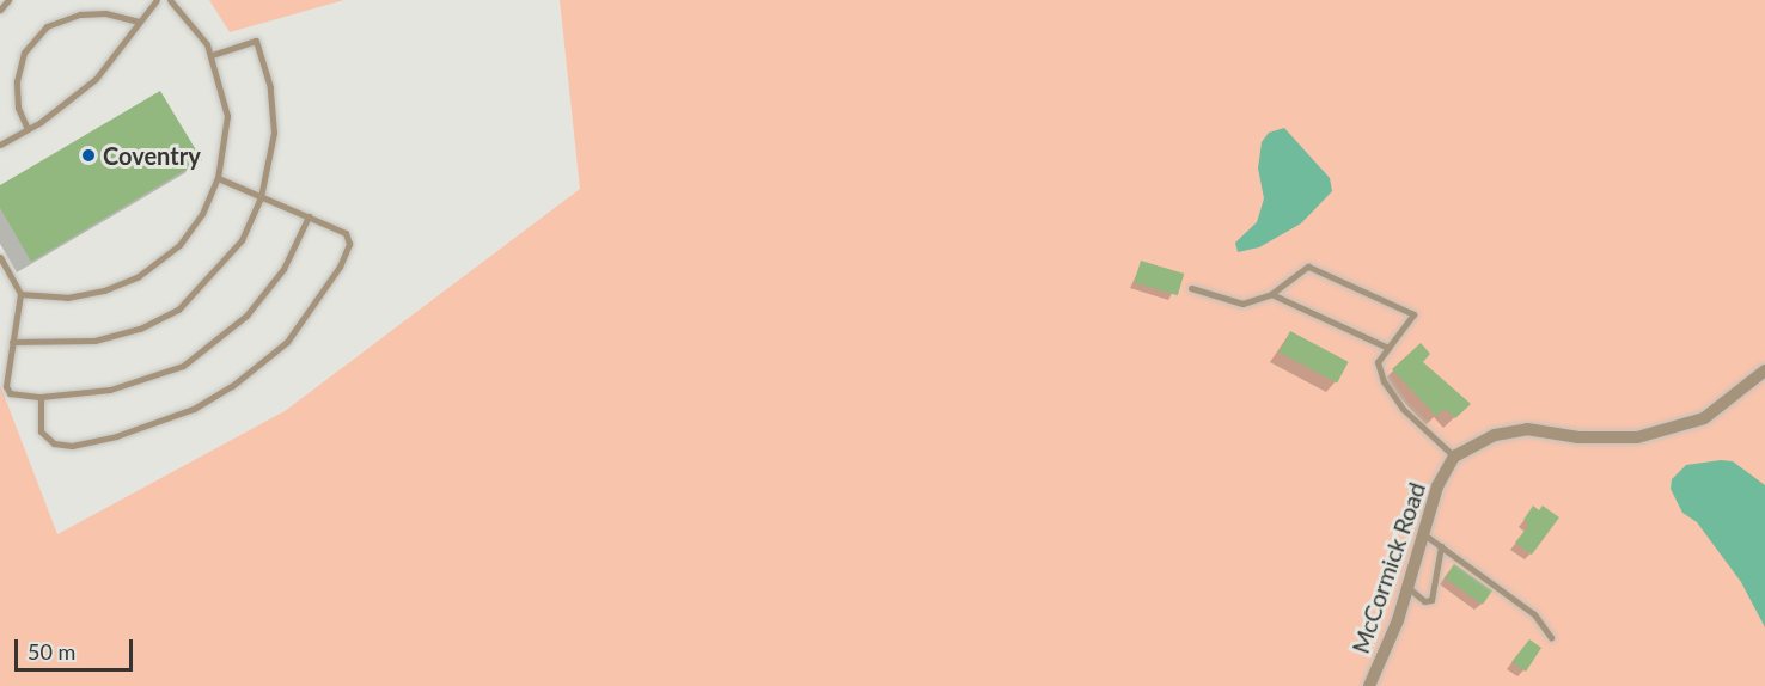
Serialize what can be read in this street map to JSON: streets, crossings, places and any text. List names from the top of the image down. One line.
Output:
{"streets":{"street":["McCormick Road"]},"places":["Coventry"],"scale_bar":"50 m"}
